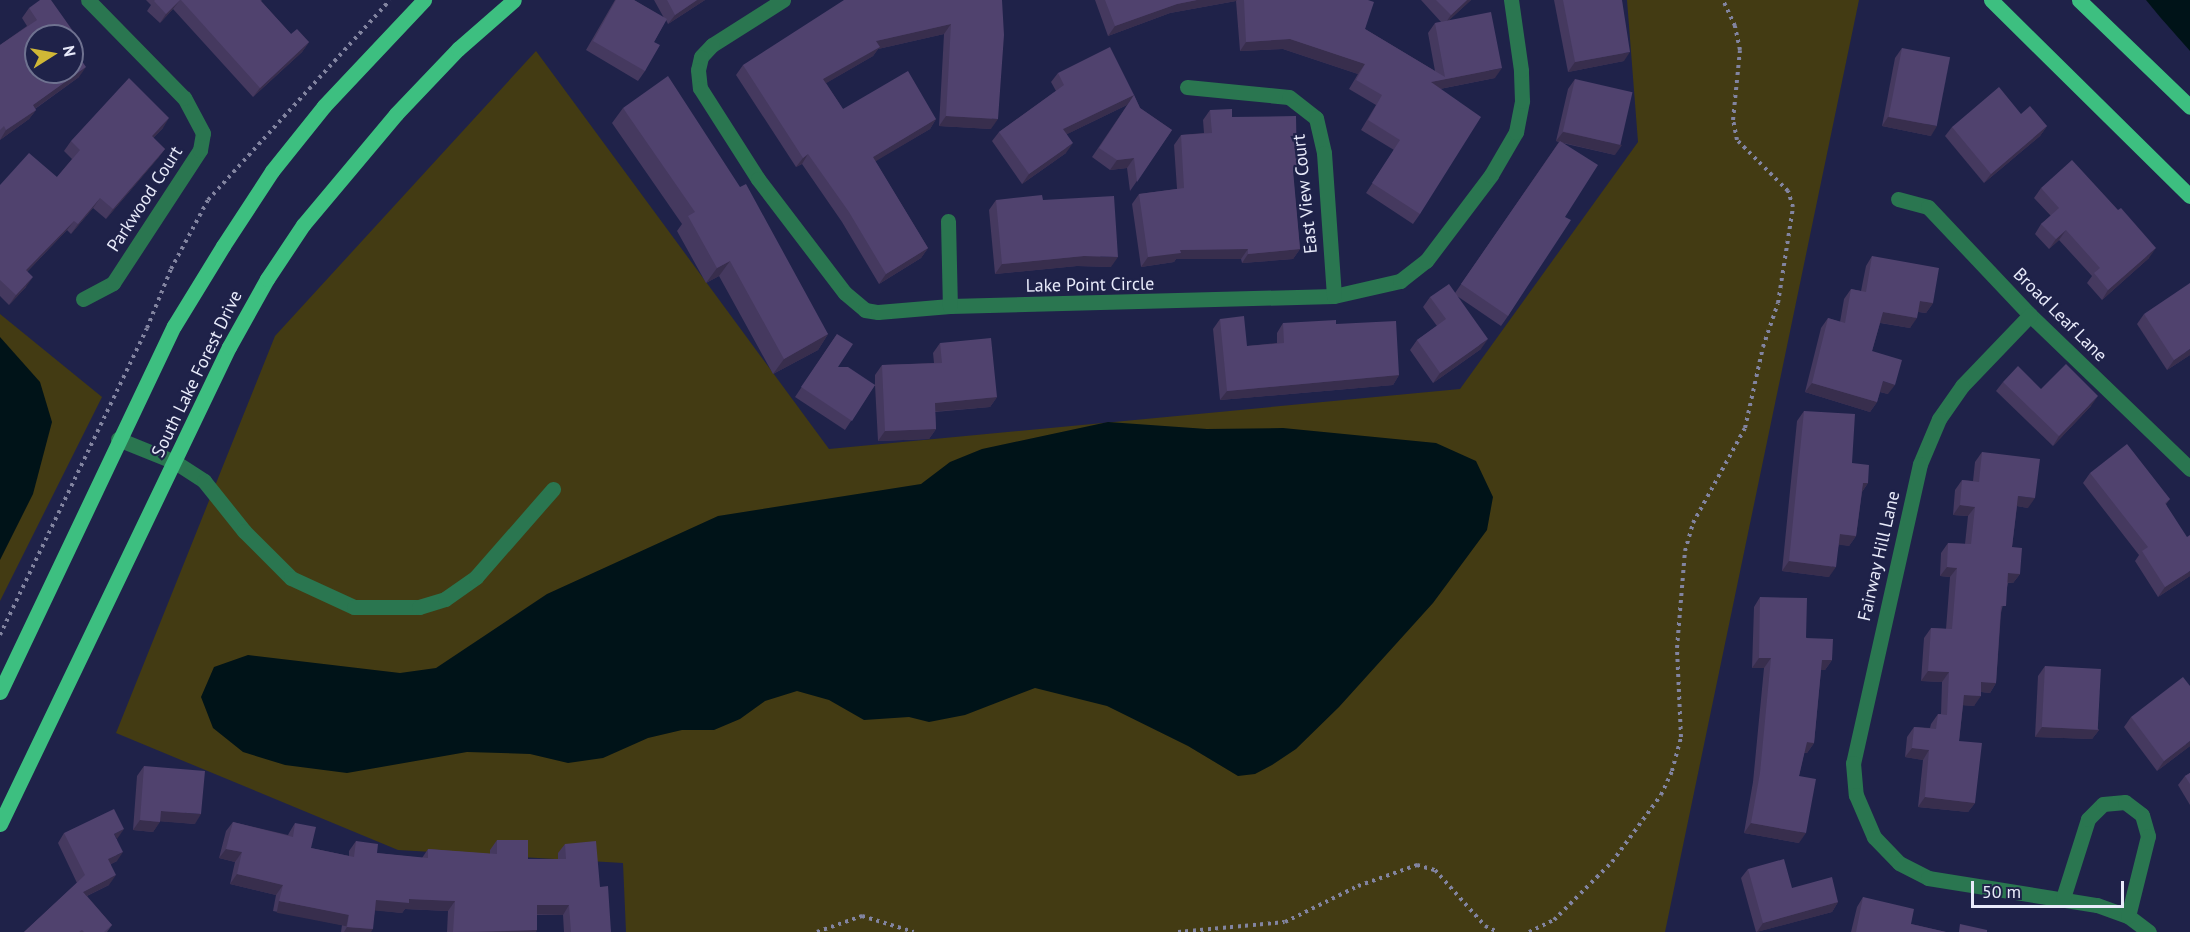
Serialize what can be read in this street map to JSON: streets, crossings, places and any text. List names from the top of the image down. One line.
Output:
{"streets":{"main road":["South Lake Forest Drive"],"street":["East View Court","Parkwood Court","Lake Point Circle","Broad Leaf Lane","Fairway Hill Lane"]},"crossings":[["East View Court","Lake Point Circle"],["Broad Leaf Lane","Fairway Hill Lane"]],"scale_bar":"50 m","north":"right"}
